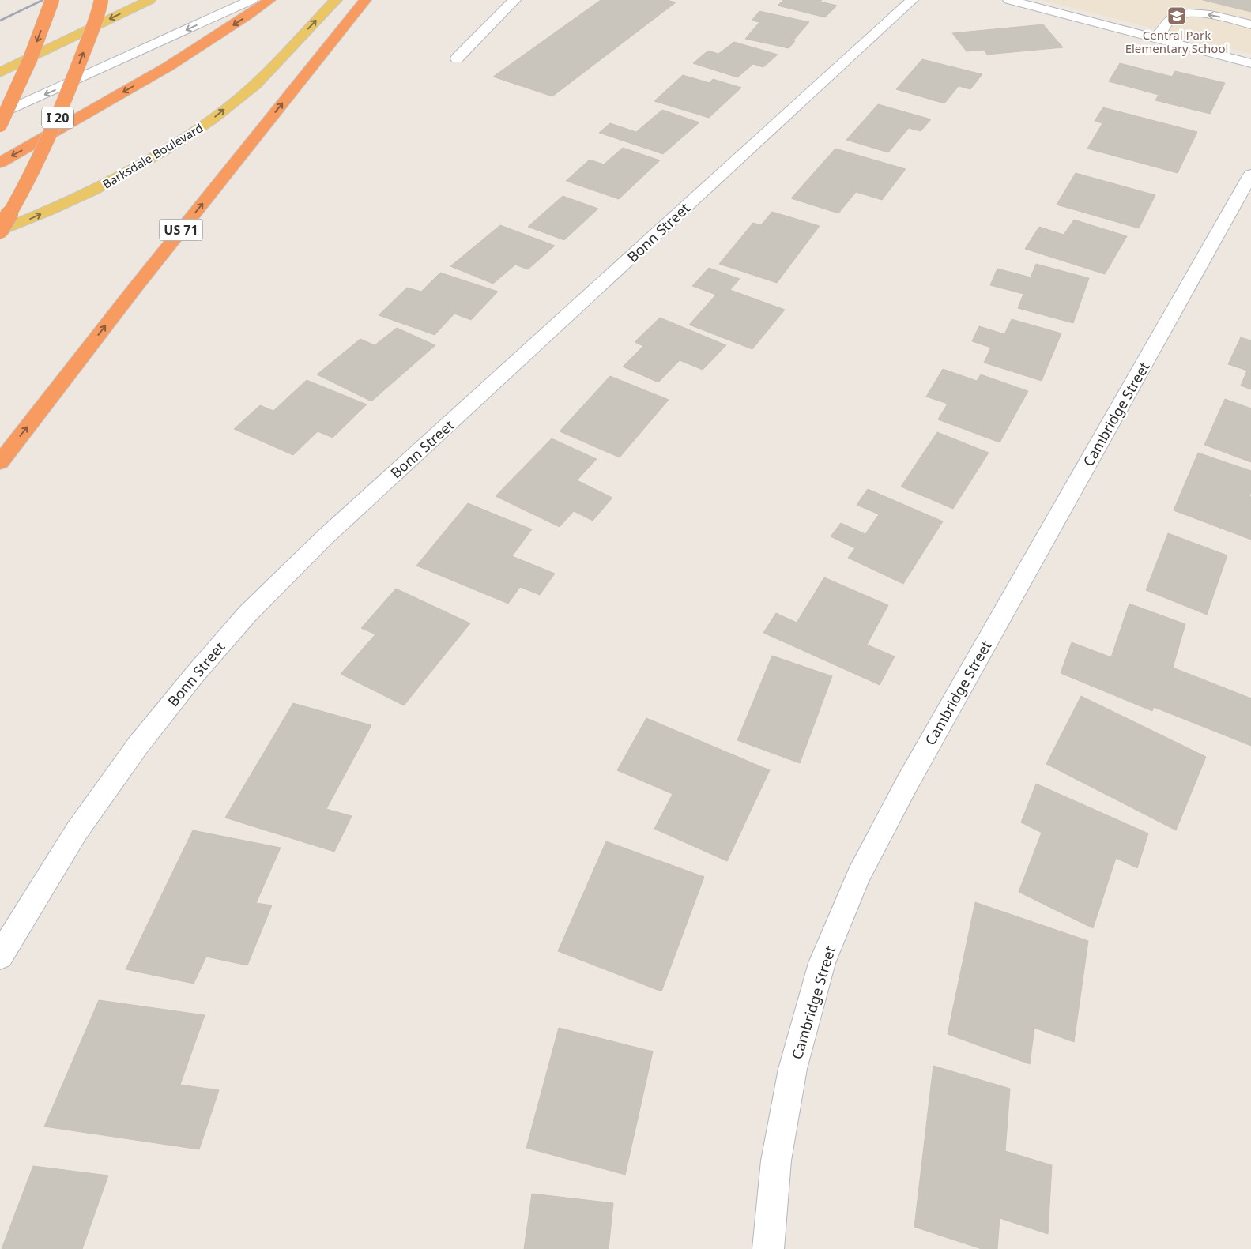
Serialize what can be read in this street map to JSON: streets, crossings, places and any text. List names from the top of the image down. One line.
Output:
{"streets":{"highway":["I 20","US 71"],"main road":["Barksdale Boulevard"],"street":["Bonn Street","Cambridge Street"]},"crossings":[["I 20","Barksdale Boulevard"]],"places":{"school or university":["Central Park Elementary School"]}}
